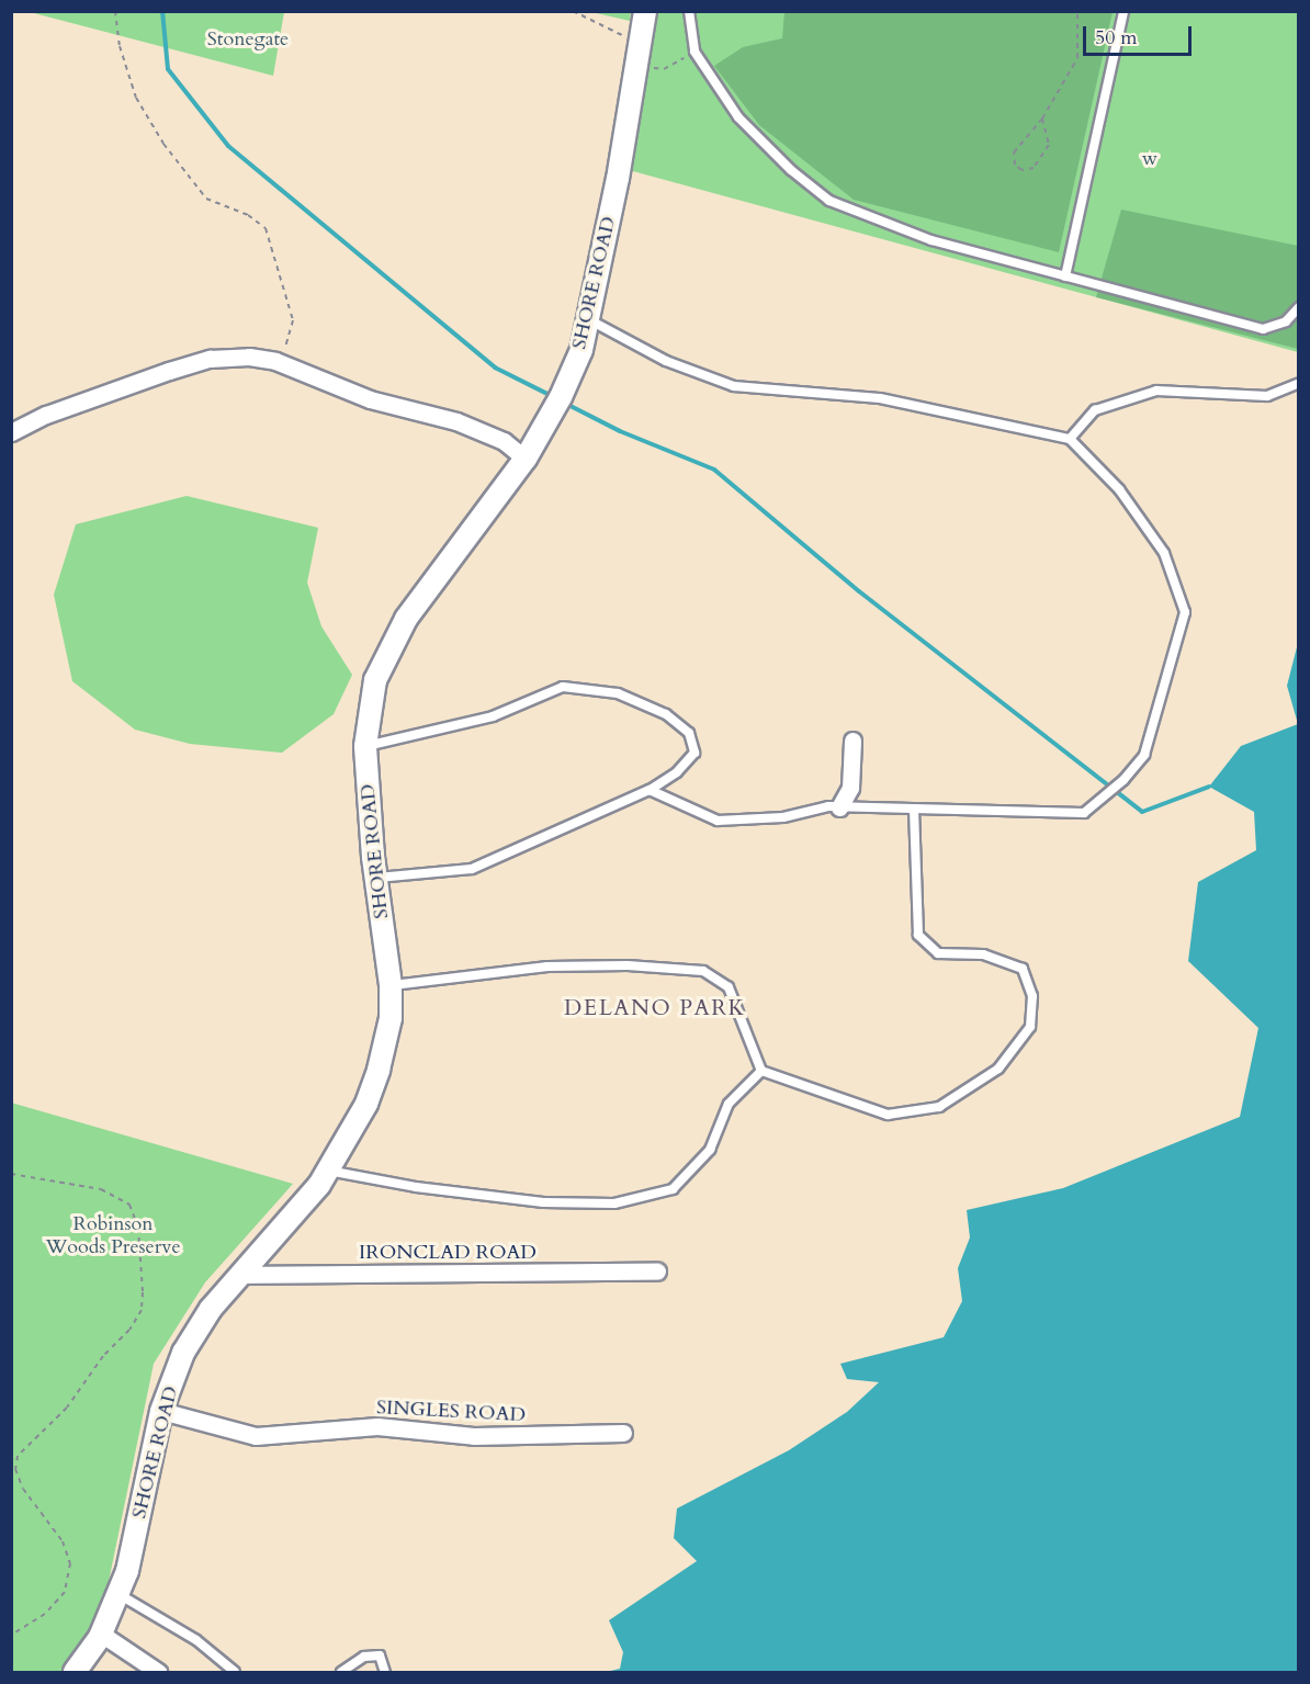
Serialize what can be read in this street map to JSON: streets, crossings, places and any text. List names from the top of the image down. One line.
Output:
{"streets":{"street":["SHORE ROAD","IRONCLAD ROAD","SINGLES ROAD"]},"crossings":[["SHORE ROAD","IRONCLAD ROAD"],["SHORE ROAD","SINGLES ROAD"]],"districts":["DELANO PARK"],"parks":["Stonegate","w","Robinson Woods Preserve"],"scale_bar":"50 m"}
